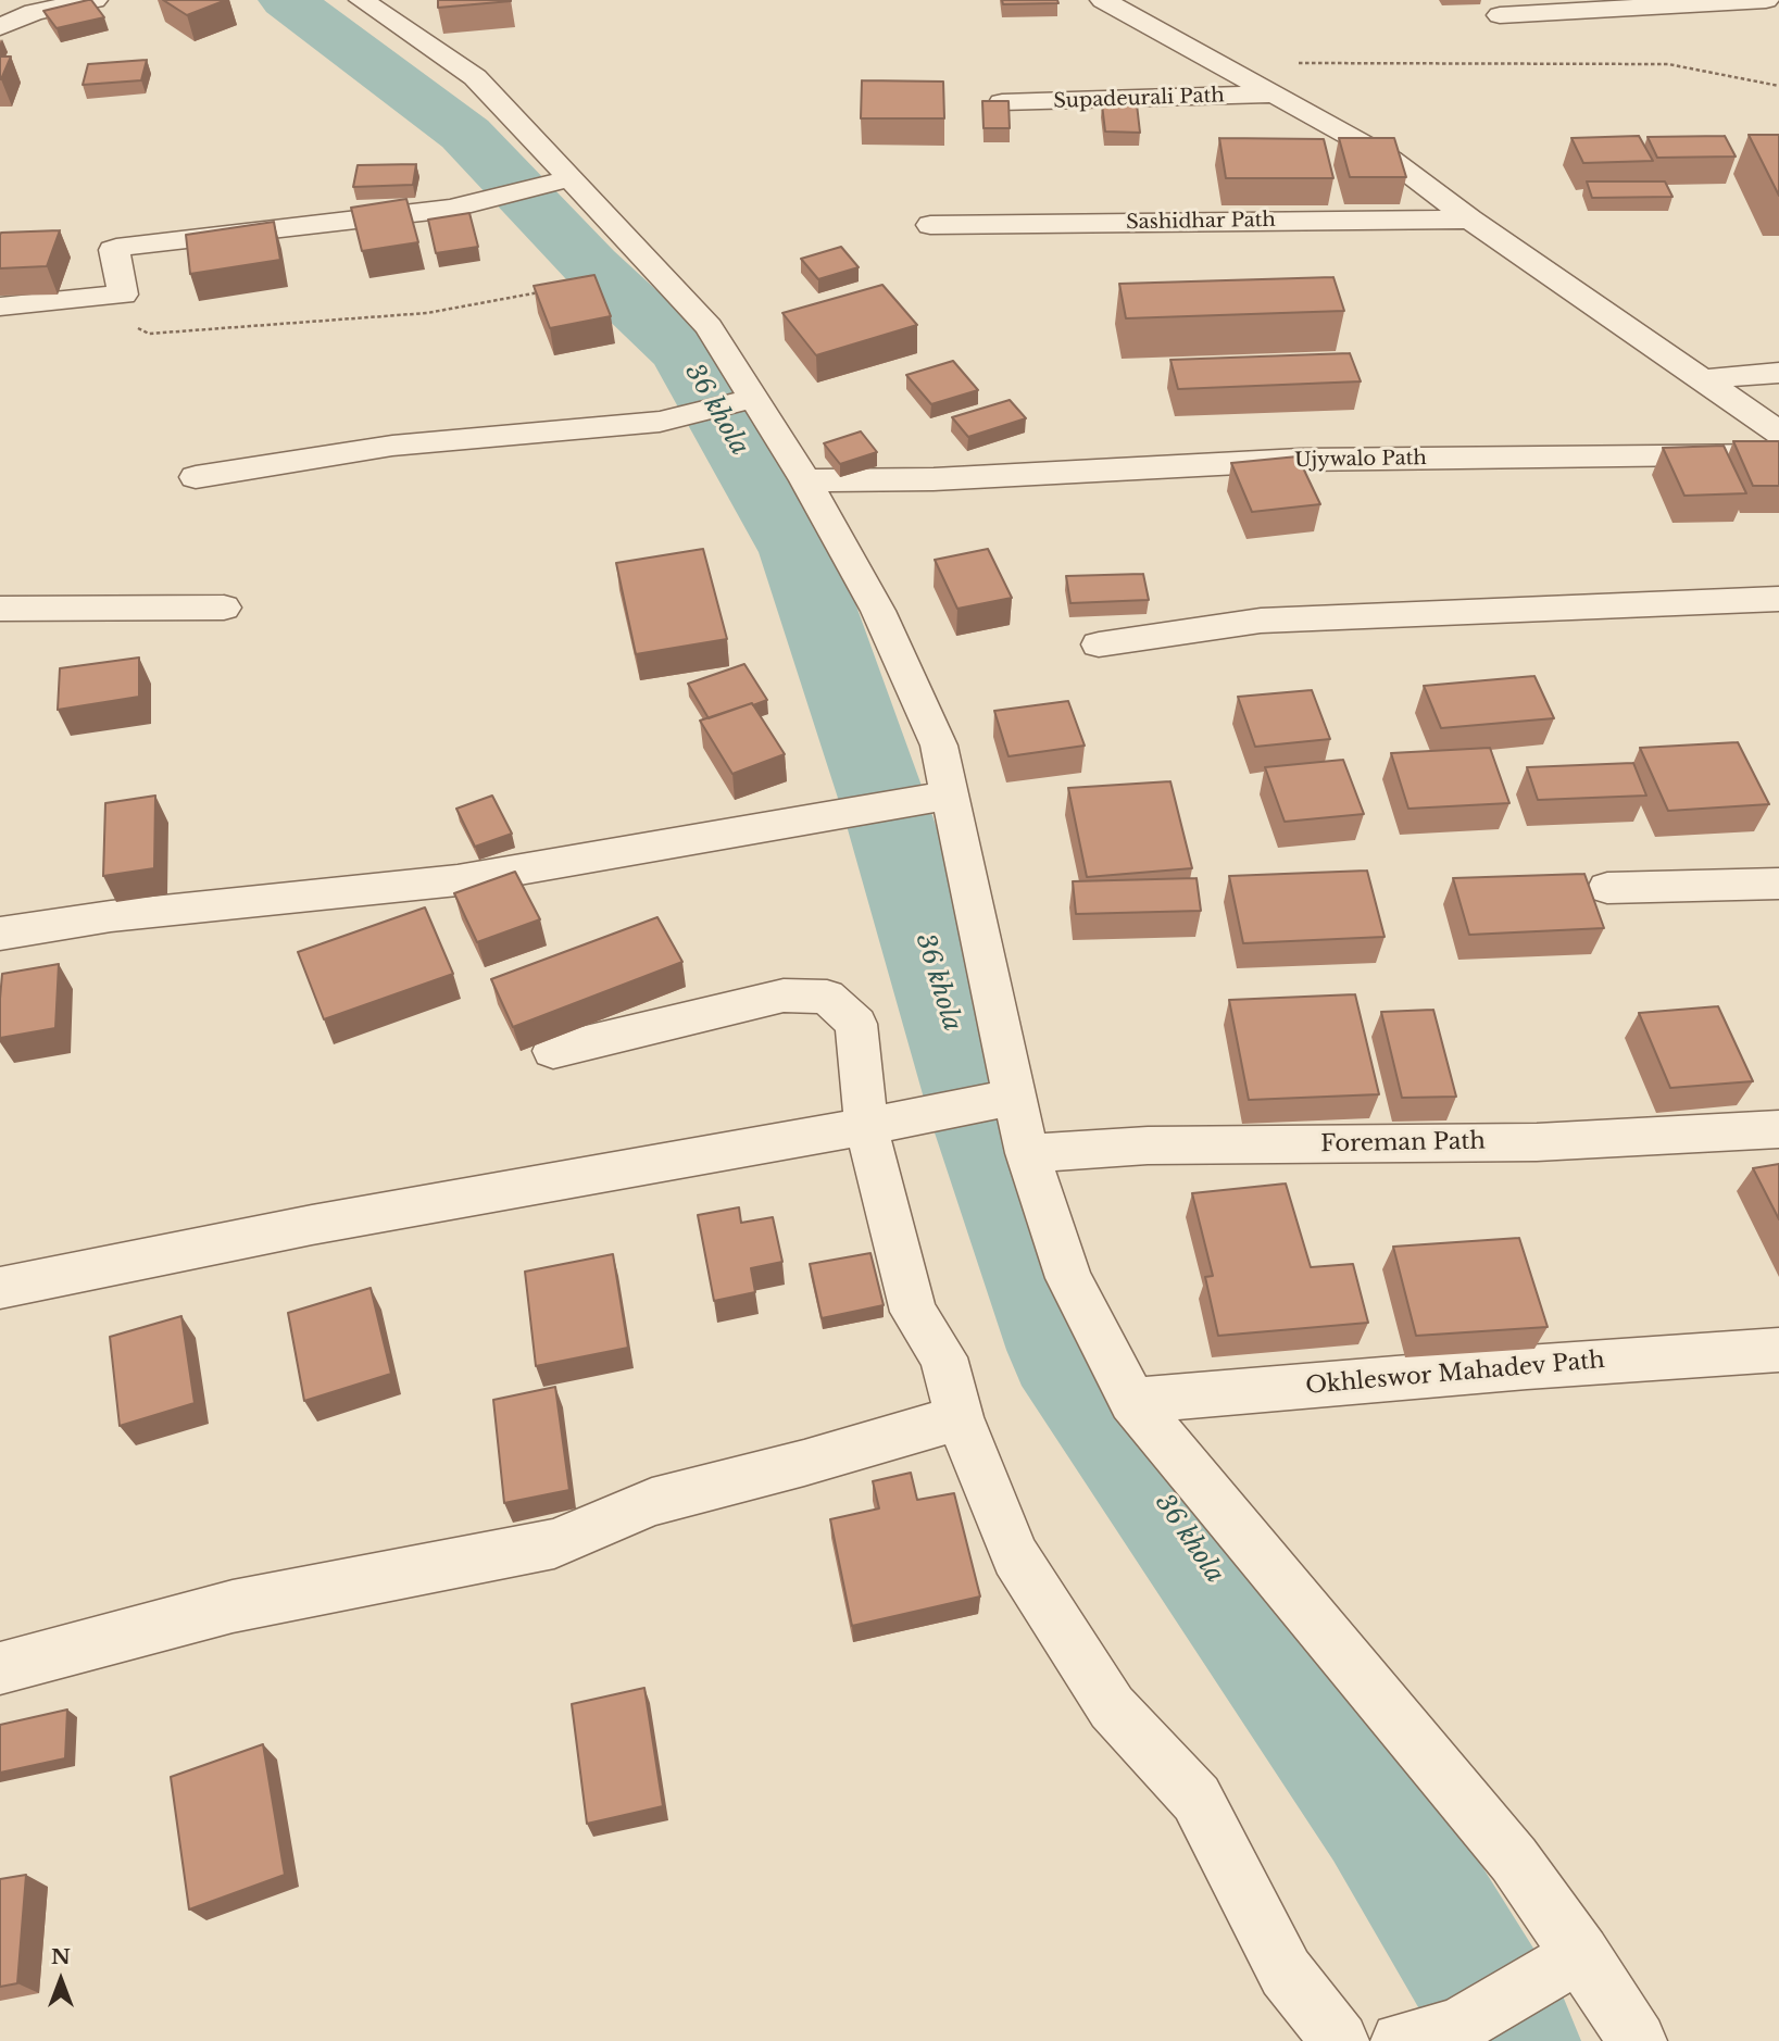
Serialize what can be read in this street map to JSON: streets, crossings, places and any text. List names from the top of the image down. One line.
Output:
{"streets":{"street":["Supadeurali Path","Sashidhar Path","Ujywalo Path","Foreman Path","Okhleswor Mahadev Path"]},"water":["36 khola"],"north":"top"}
